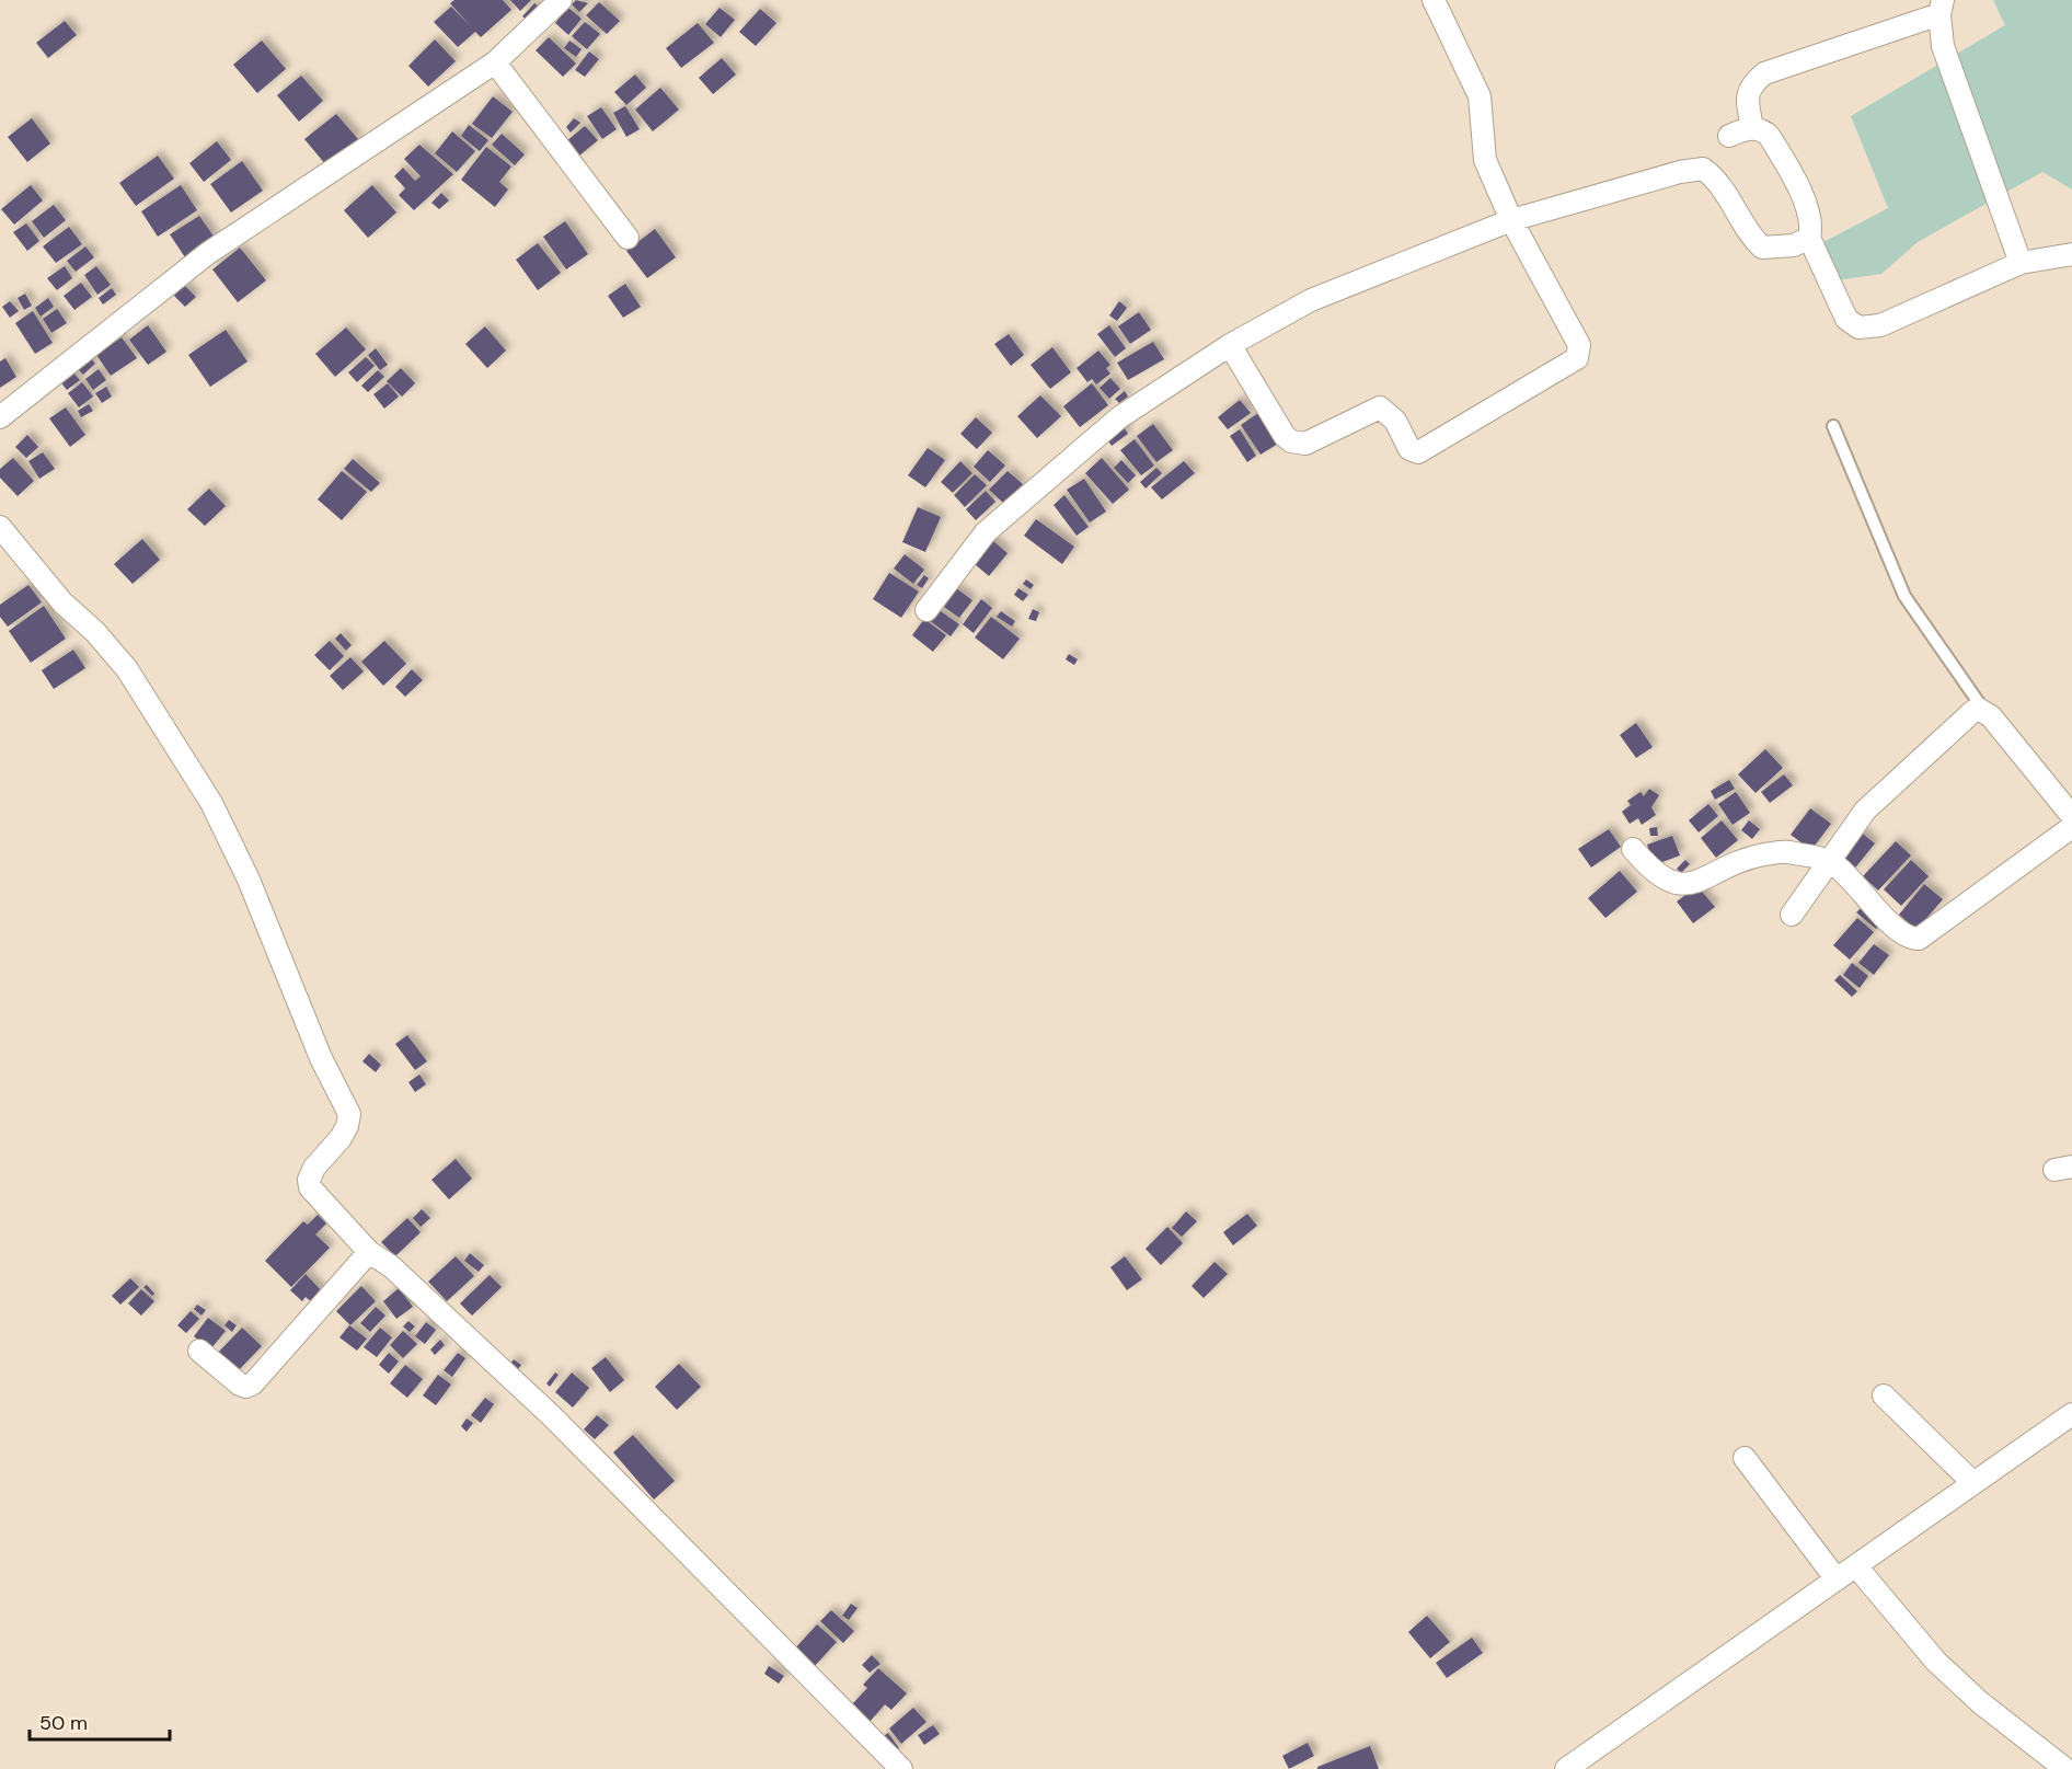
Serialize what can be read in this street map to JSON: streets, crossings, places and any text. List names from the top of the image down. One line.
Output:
{"scale_bar":"50 m"}
